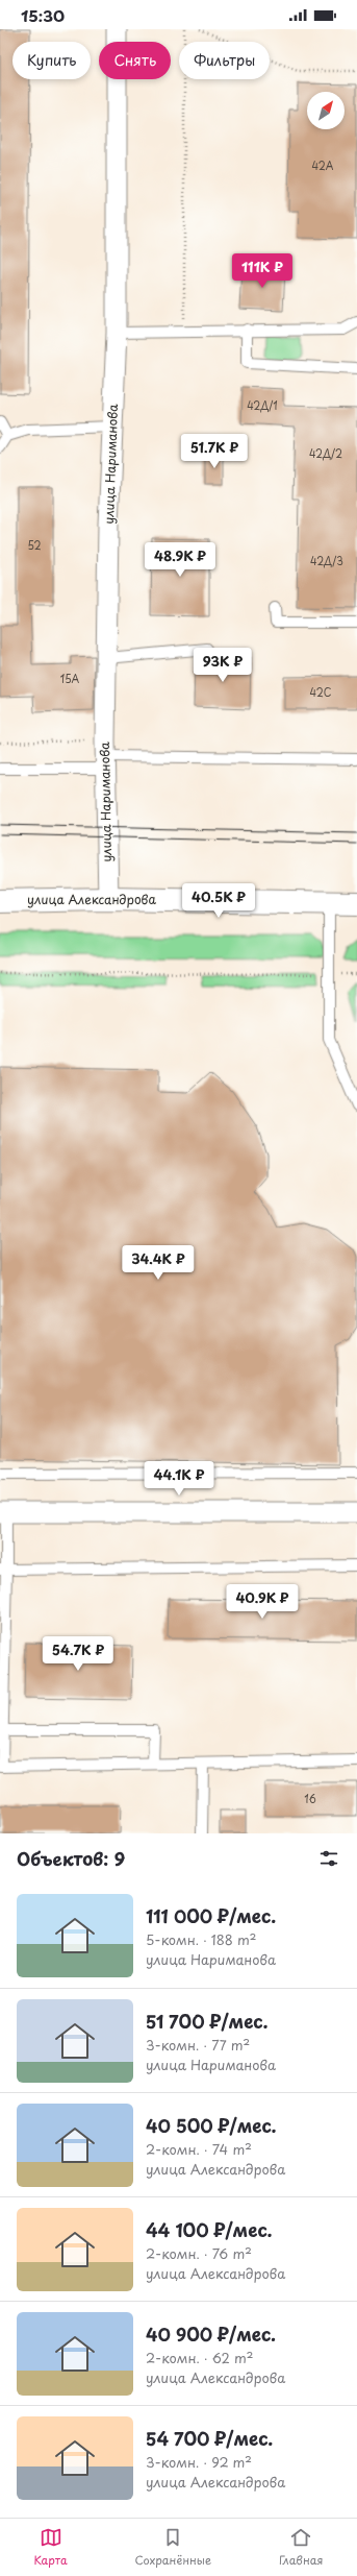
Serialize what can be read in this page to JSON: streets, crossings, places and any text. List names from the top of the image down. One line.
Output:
{"streets":{"main road":["улица Александрова"],"street":["улица Нариманова"]},"crossings":[["улица Нариманова","улица Александрова"]],"house_numbers":["42А","42Д/1","42Д/2","52","42Д/3","15А","42С","16"],"north":"top right","page":{"status":"15:30","chip":["Купить","Снять","Фильтры"],"price":["111K ₽","51.7K ₽","48.9K ₽","93K ₽","40.5K ₽","34.4K ₽","44.1K ₽","40.9K ₽","54.7K ₽"],"heading":"Объектов: 9","list":[{"name":"111 000 ₽/мес.","note":"5-комн. · 188 m² · улица Нариманова"},{"name":"51 700 ₽/мес.","note":"3-комн. · 77 m² · улица Нариманова"},{"name":"40 500 ₽/мес.","note":"2-комн. · 74 m² · улица Александрова"},{"name":"44 100 ₽/мес.","note":"2-комн. · 76 m² · улица Александрова"},{"name":"40 900 ₽/мес.","note":"2-комн. · 62 m² · улица Александрова"},{"name":"54 700 ₽/мес.","note":"3-комн. · 92 m² · улица Александрова"}],"tabs":["Карта","Сохранённые","Главная"]}}
